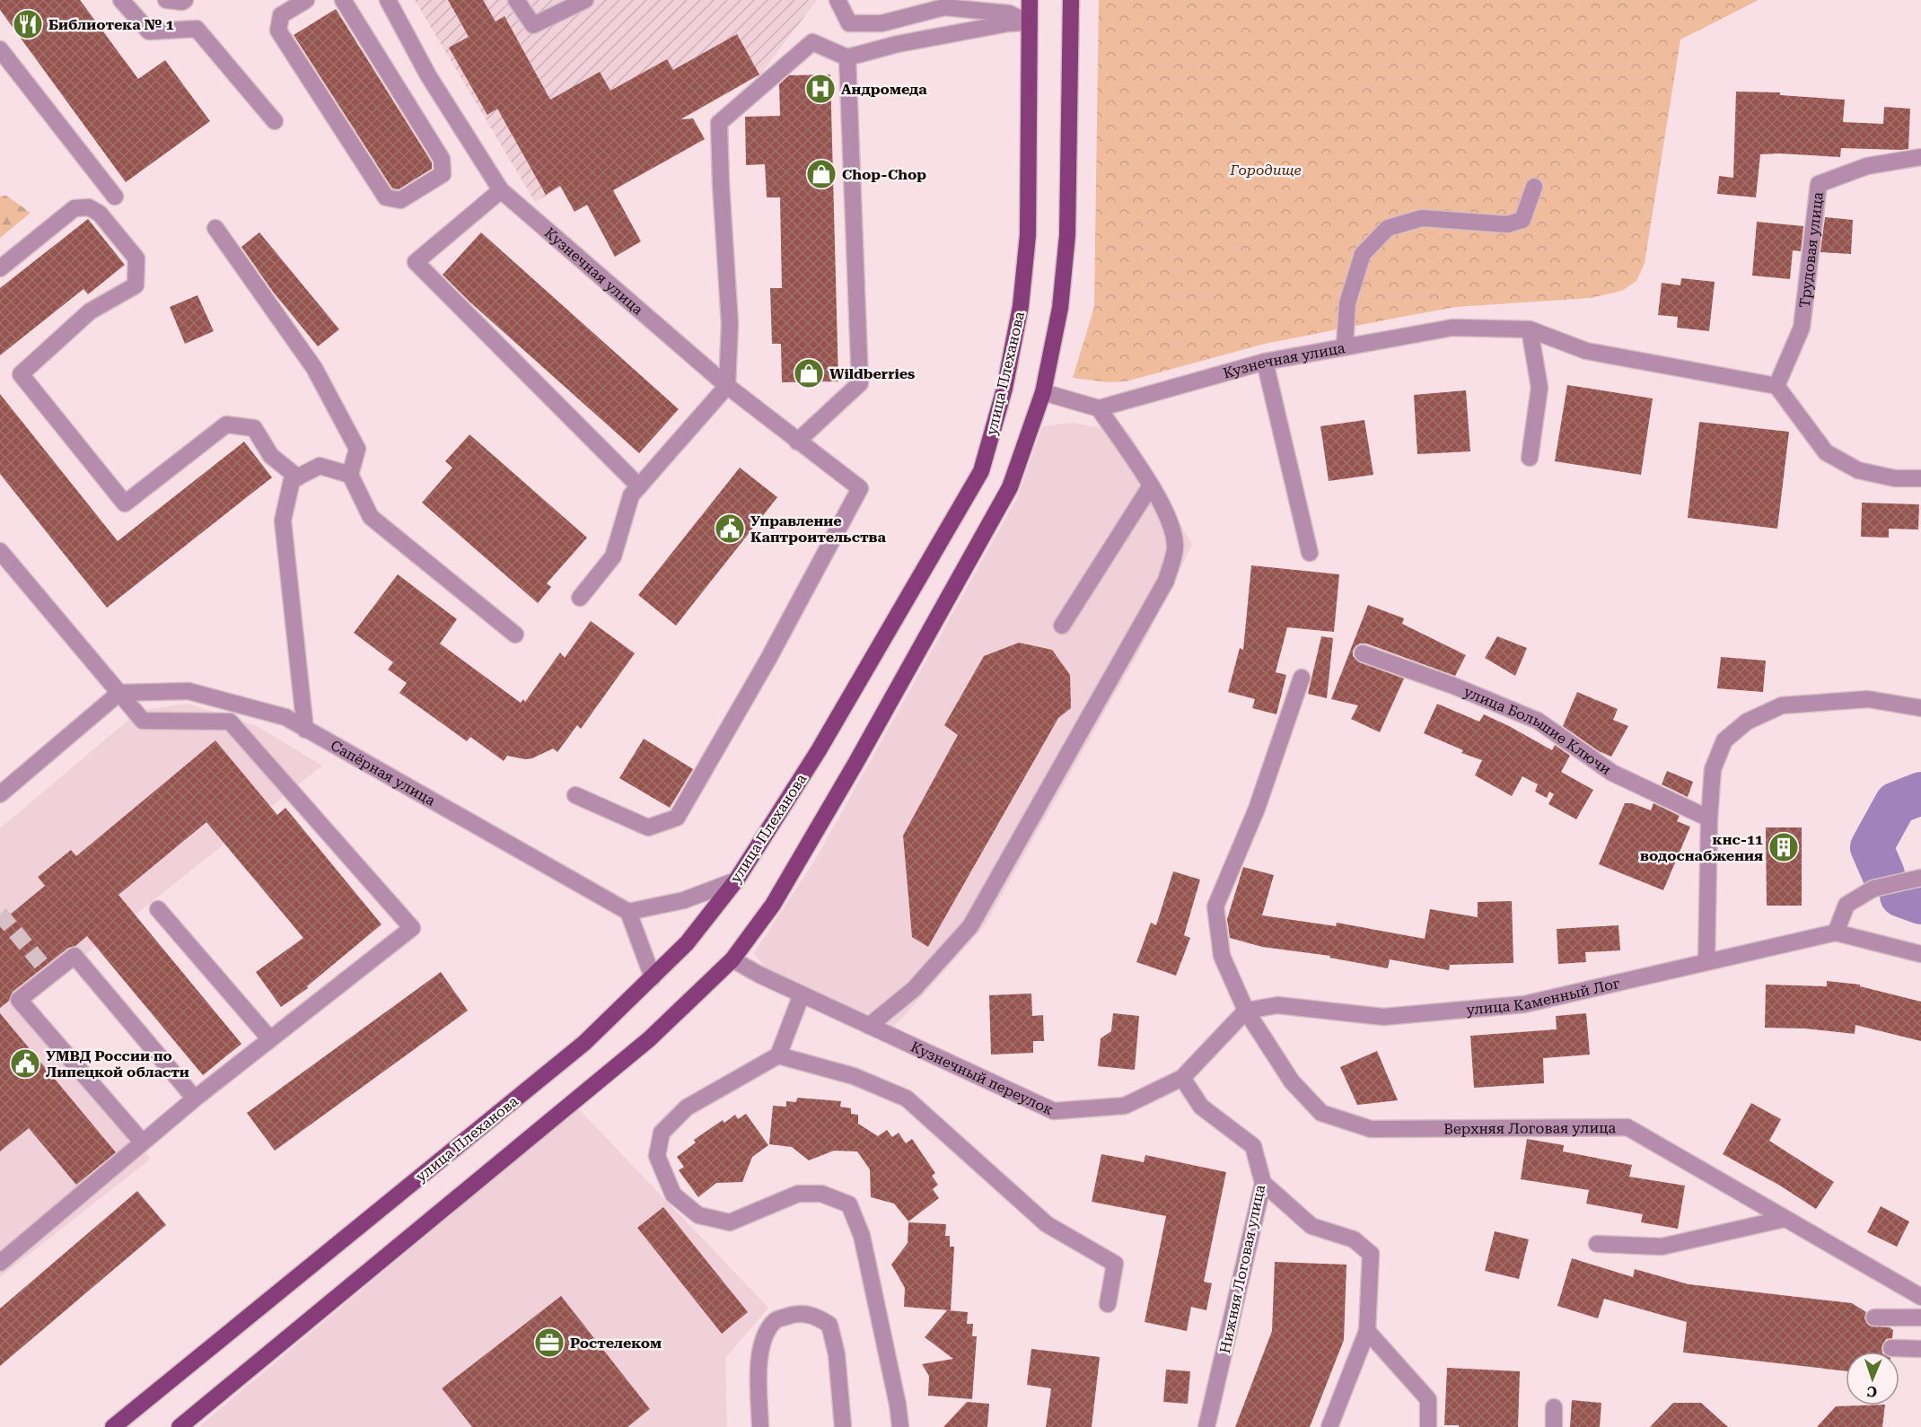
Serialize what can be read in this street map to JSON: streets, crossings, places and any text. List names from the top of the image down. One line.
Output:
{"streets":{"main road":["улица Плеханова"],"street":["Трудовая улица","Кузнечная улица","улица Большие Ключи","Сапёрная улица","улица Каменный Лог","Кузнечный переулок","Верхняя Логовая улица","Нижняя Логовая улица"]},"crossings":[["улица Каменный Лог","Кузнечный переулок"],["улица Каменный Лог","Верхняя Логовая улица"],["Кузнечный переулок","Верхняя Логовая улица"],["Кузнечный переулок","Нижняя Логовая улица"]],"parks":["Городище"],"places":{"restaurant":["Библиотека № 1"],"hospital":["Андромеда"],"shop":["Chop-Chop","Wildberries"],"public building":["Управление Каптроительства","УМВД России по Липецкой области"],"building":["кнс-11 водоснабжения"],"office":["Ростелеком"]},"north":"bottom"}
